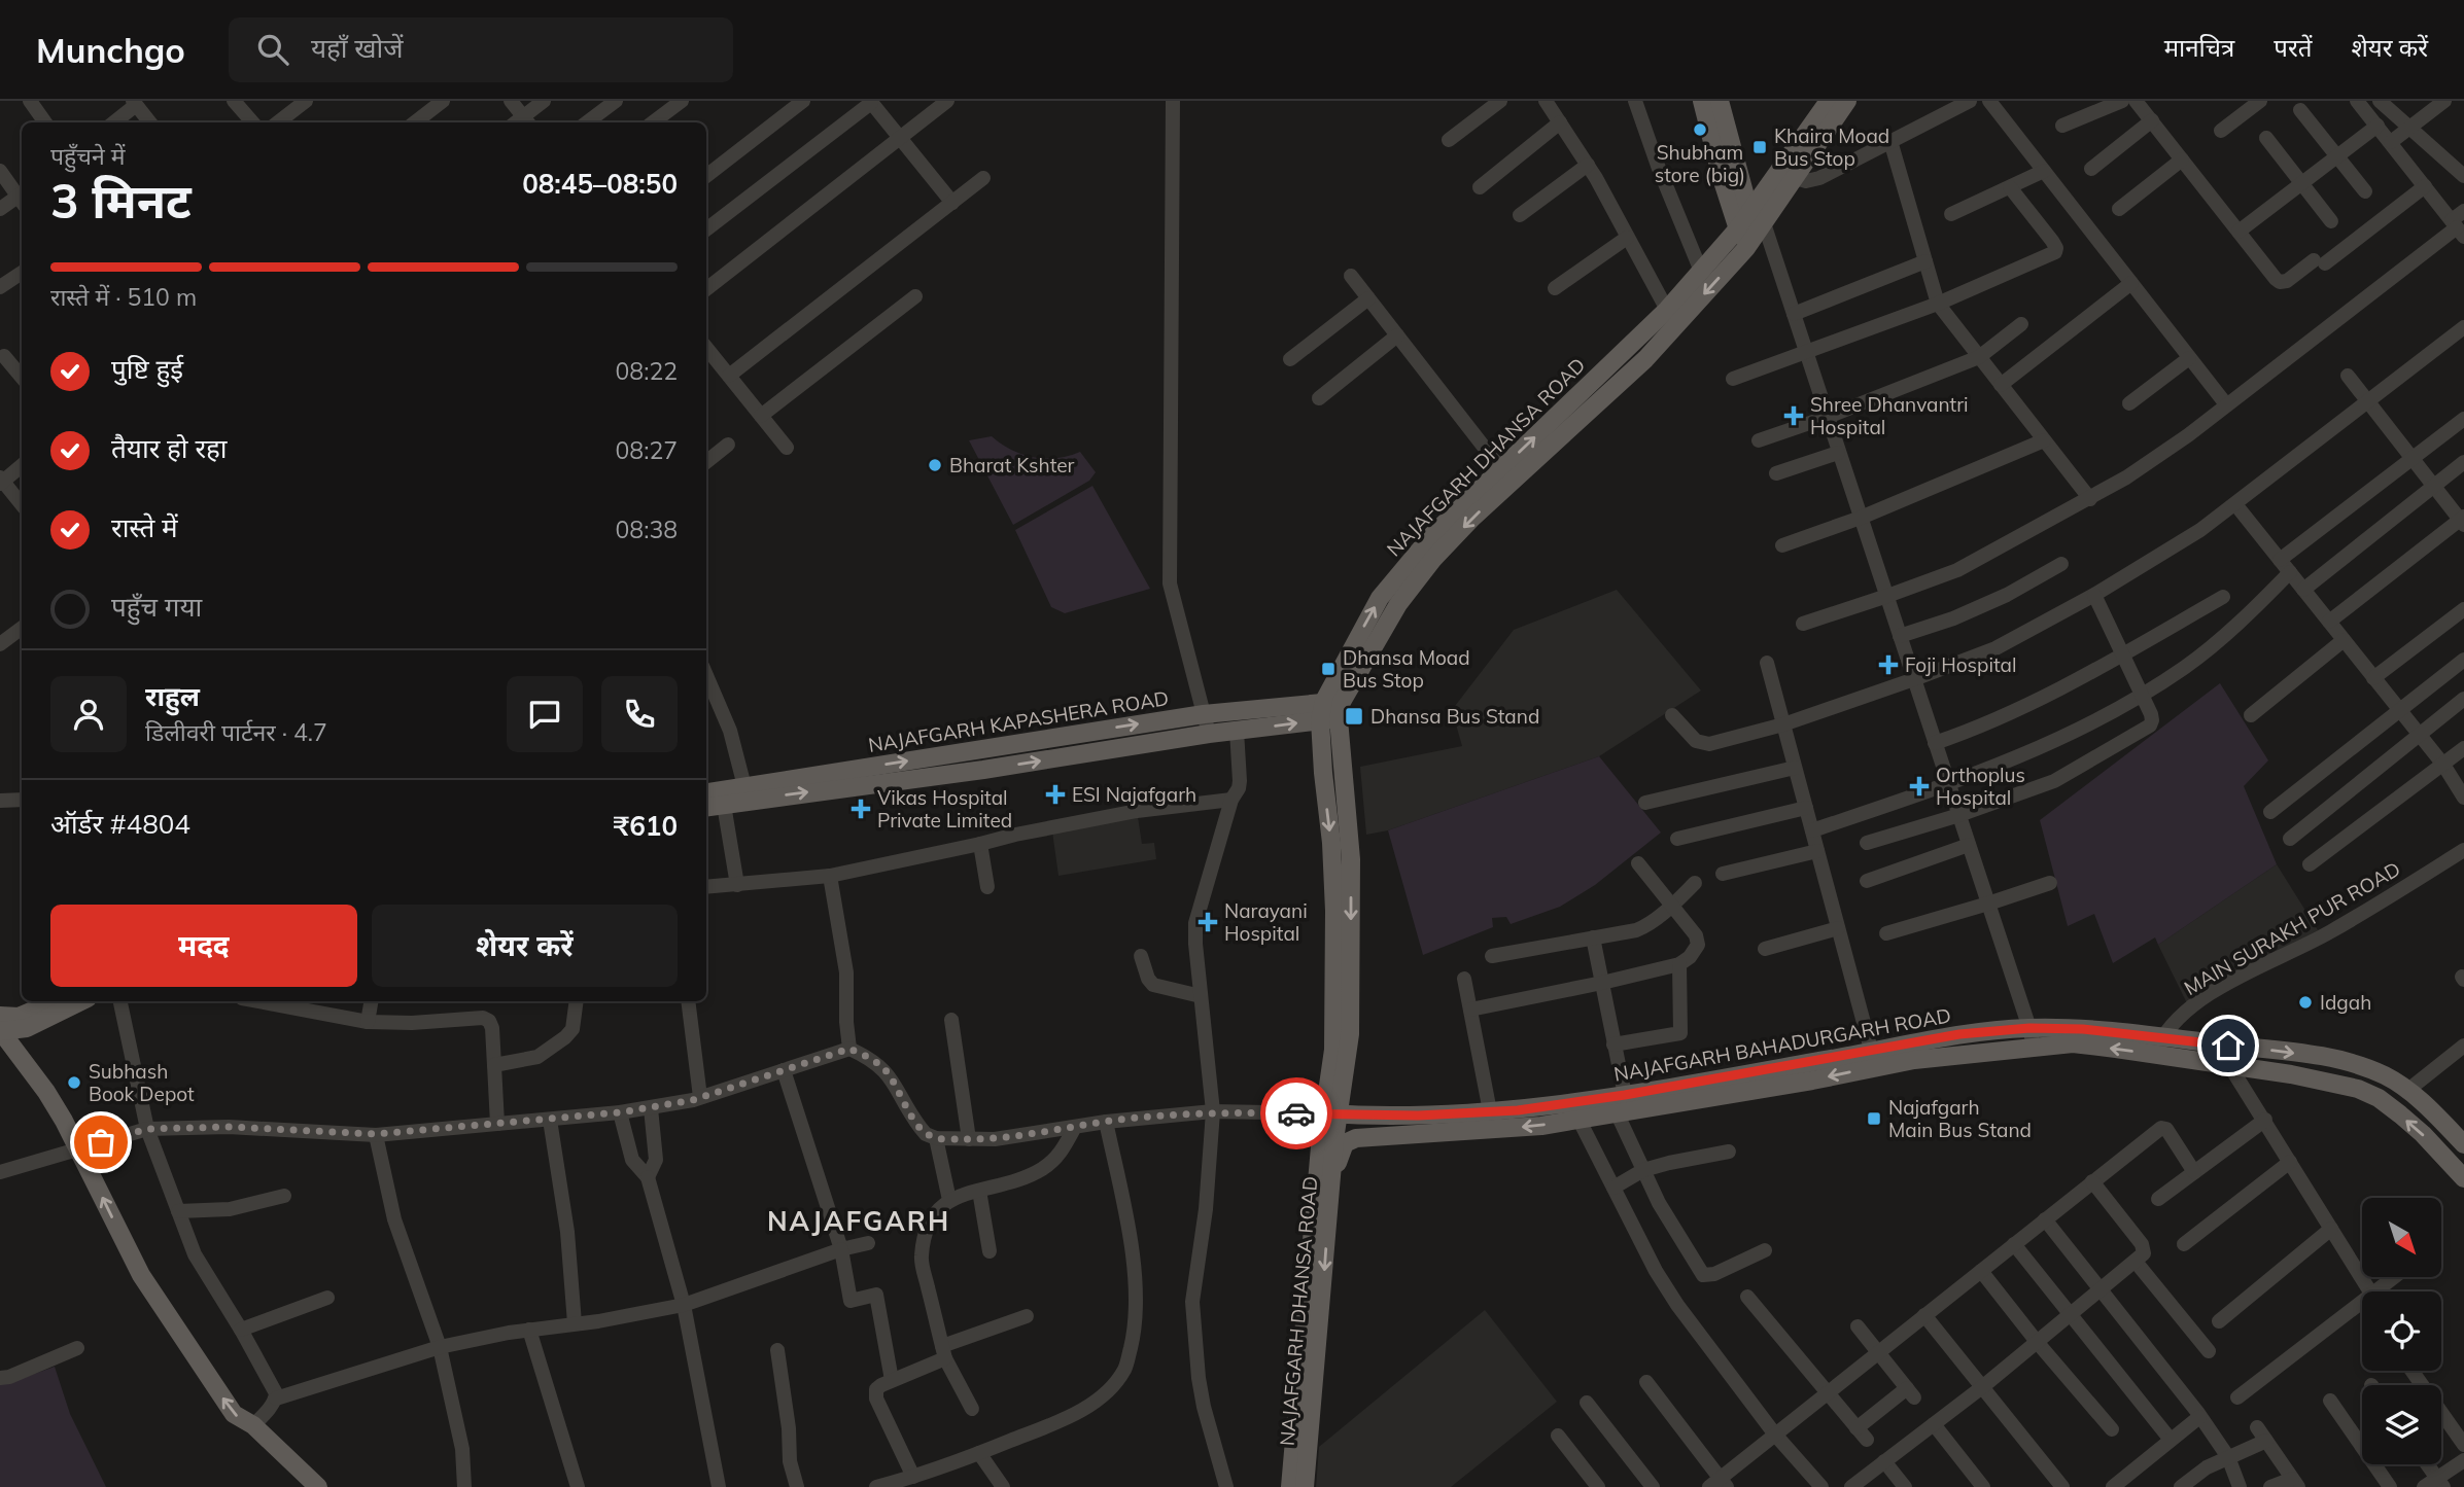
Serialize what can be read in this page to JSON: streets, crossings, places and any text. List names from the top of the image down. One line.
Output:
{"streets":{"main road":["NAJAFGARH DHANSA ROAD","NAJAFGARH KAPASHERA ROAD","NAJAFGARH BAHADURGARH ROAD"],"street":["MAIN SURAKH PUR ROAD"]},"crossings":[["NAJAFGARH DHANSA ROAD","NAJAFGARH KAPASHERA ROAD"],["NAJAFGARH DHANSA ROAD","NAJAFGARH BAHADURGARH ROAD"],["MAIN SURAKH PUR ROAD","NAJAFGARH BAHADURGARH ROAD"]],"districts":["NAJAFGARH"],"places":{"other":["Shubham store (big)","Bharat Kshter","Idgah","Subhash Book Depot"],"transit":["Khaira Moad Bus Stop","Dhansa Moad Bus Stop","Dhansa Bus Stand","Najafgarh Main Bus Stand"],"health":["Shree Dhanvantri Hospital","Foji Hospital","Orthoplus Hospital","ESI Najafgarh","Vikas Hospital Private Limited","Narayani Hospital"]},"north":"bottom right","page":{"header":"Munchgo","search":"यहाँ खोजें","nav":["मानचित्र","परतें","शेयर करें"],"heading":["3 मिनट","पहुँचने में","08:45–08:50"],"panel":["राहुल","डिलीवरी पार्टनर · 4.7","ऑर्डर #4804","₹610"],"bar":"रास्ते में · 510 m","list":[["पुष्टि हुई","08:22"],["तैयार हो रहा","08:27"],["रास्ते में","08:38"],"पहुँच गया"],"buttons":["मदद","शेयर करें"]}}
